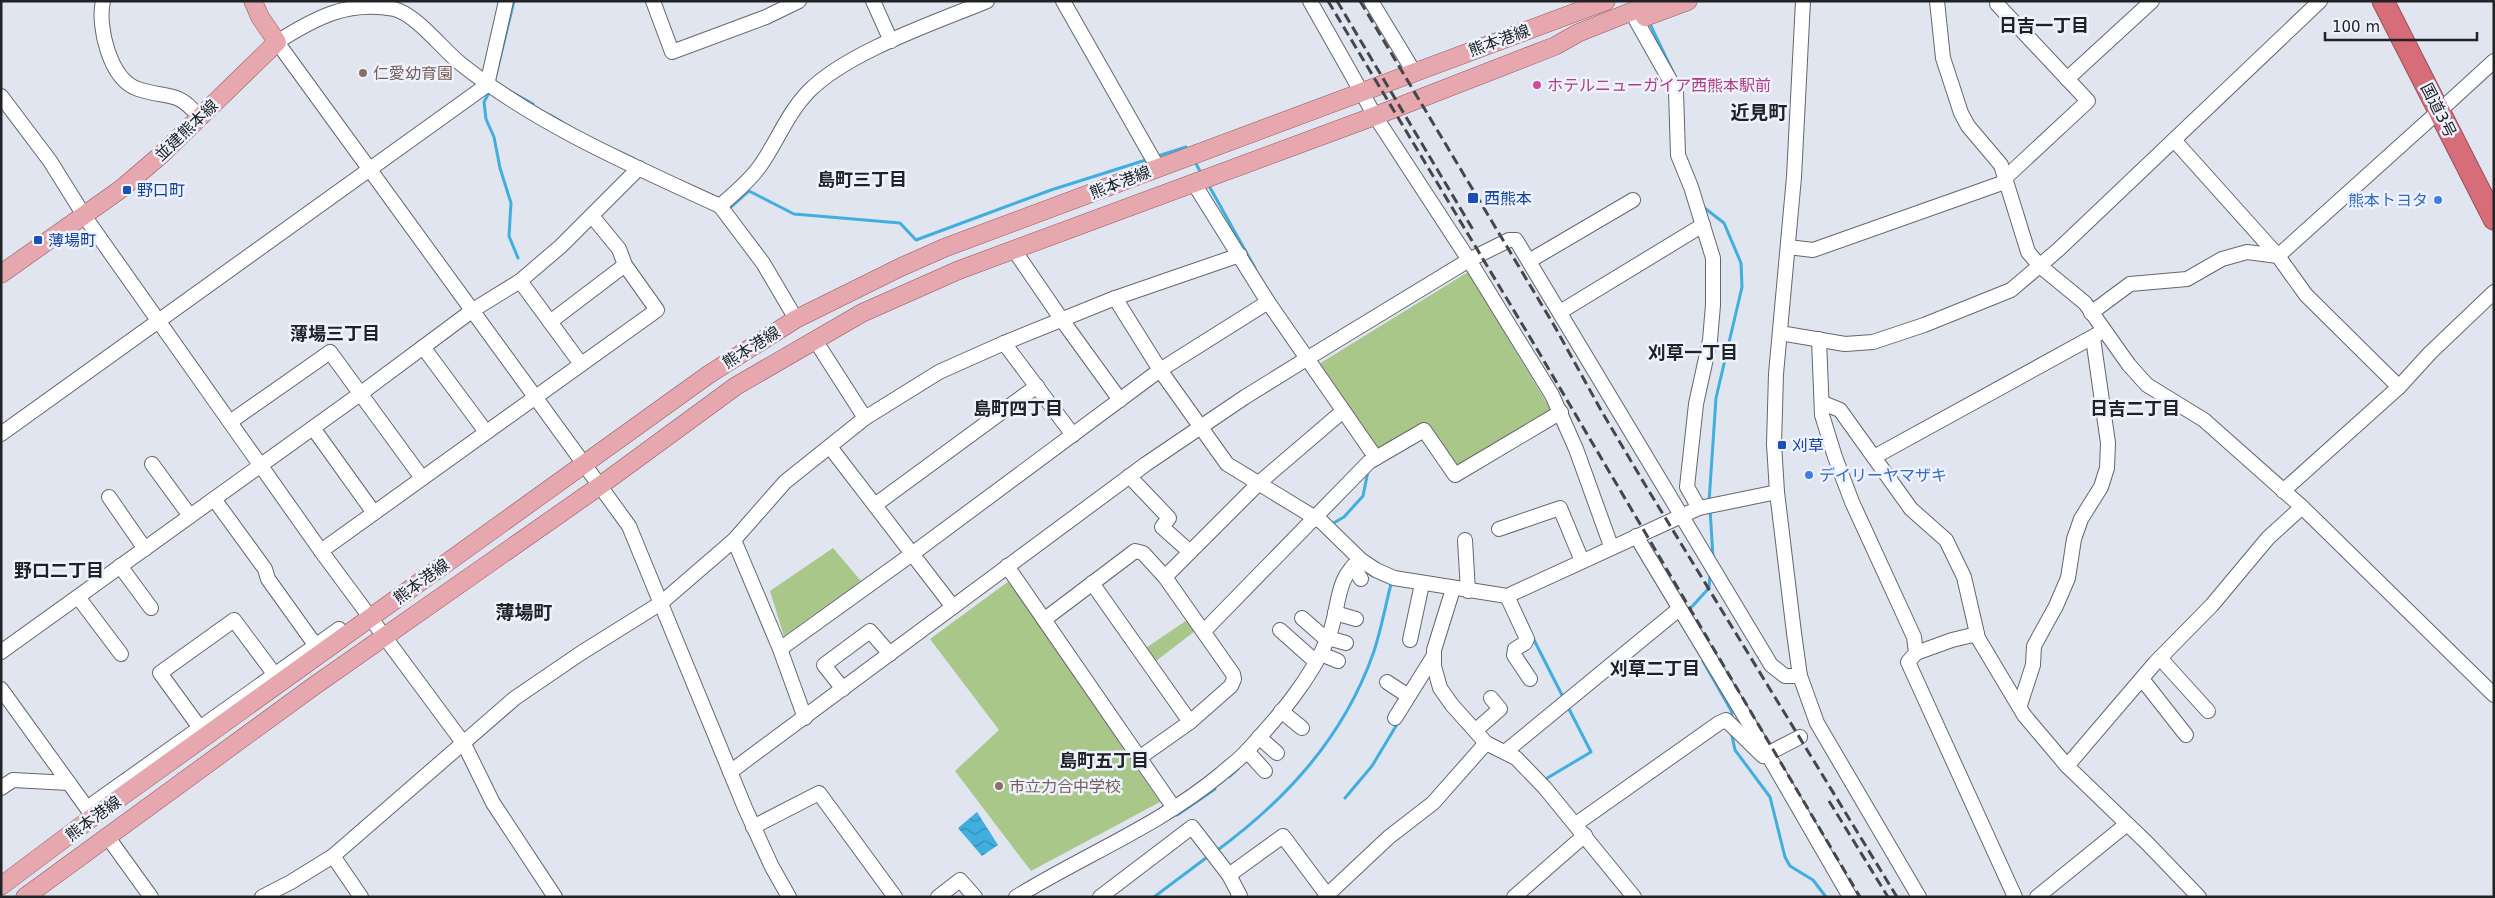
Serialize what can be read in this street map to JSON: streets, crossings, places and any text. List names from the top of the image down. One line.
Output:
{"streets":{"highway":["国道3号"],"main road":["熊本港線","並建熊本線"]},"districts":["日吉一丁目","近見町","島町三丁目","薄場三丁目","刈草一丁目","島町四丁目","日吉二丁目","野口二丁目","薄場町","刈草二丁目","島町五丁目"],"places":{"other":["仁愛幼育園","ホテルニューガイア西熊本駅前","熊本トヨタ","デイリーヤマザキ","市立力合中学校"],"transit":["野口町","西熊本","薄場町","刈草"]},"scale_bar":"100 m"}
